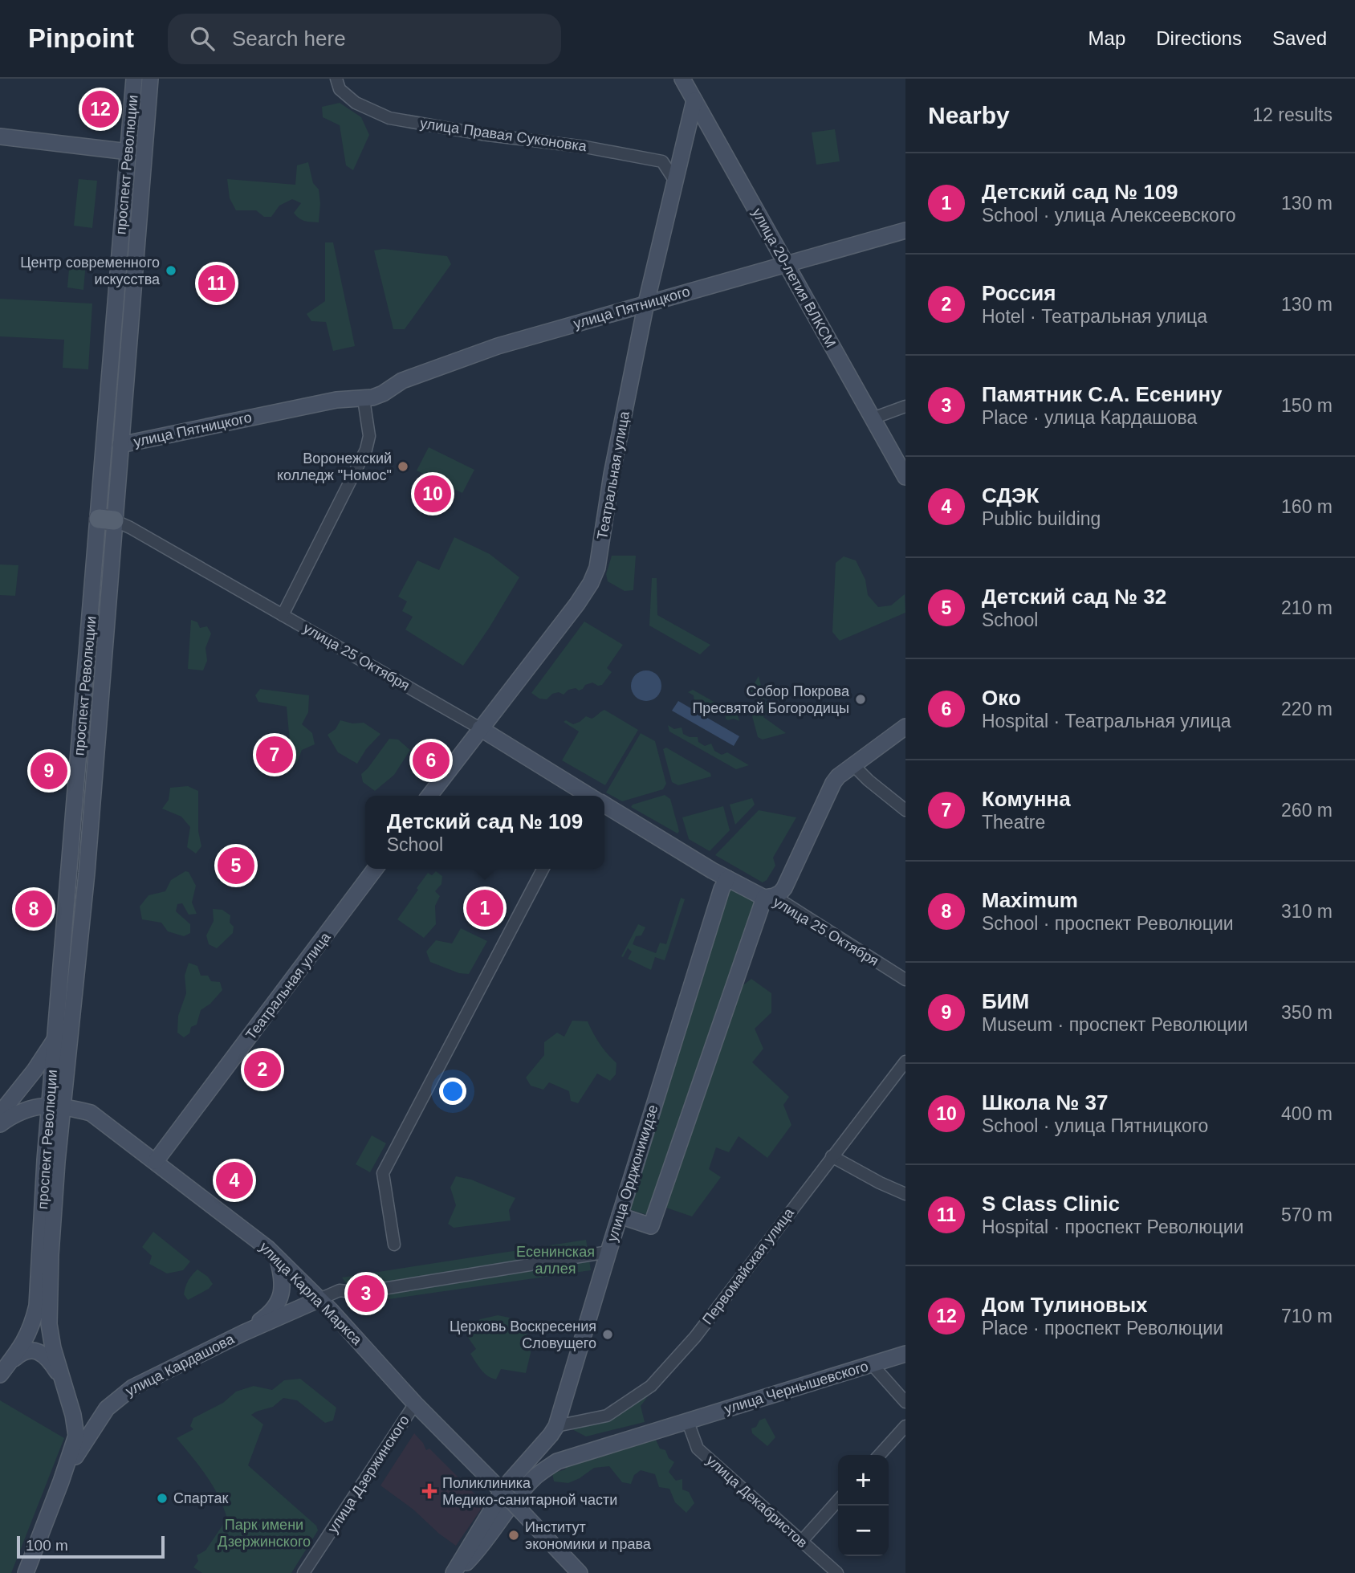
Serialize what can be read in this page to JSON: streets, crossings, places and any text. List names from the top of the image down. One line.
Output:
{"streets":{"street":["улица Правая Суконовка","проспект Революции","улица 20-летия ВЛКСМ","улица Пятницкого","Театральная улица","улица 25 Октября","улица Орджоникидзе","Первомайская улица","улица Карла Маркса","улица Кардашова","улица Чернышевского","улица Дзержинского","улица Декабристов"]},"crossings":[["улица Правая Суконовка","Театральная улица"],["проспект Революции","улица Пятницкого"],["проспект Революции","улица 25 Октября"],["проспект Революции","улица Карла Маркса"],["улица 20-летия ВЛКСМ","улица Пятницкого"],["улица 20-летия ВЛКСМ","Театральная улица"],["улица Пятницкого","Театральная улица"],["Театральная улица","улица 25 Октября"],["Театральная улица","улица Карла Маркса"],["улица 25 Октября","улица Орджоникидзе"],["улица Орджоникидзе","Первомайская улица"],["улица Орджоникидзе","улица Карла Маркса"],["улица Орджоникидзе","улица Кардашова"],["улица Орджоникидзе","улица Чернышевского"],["улица Карла Маркса","улица Кардашова"],["улица Карла Маркса","улица Дзержинского"],["улица Чернышевского","улица Декабристов"]],"parks":["Есенинская аллея","Парк имени Дзержинского"],"places":{"other":["Центр современного искусства","Воронежский колледж \"Номос\"","Собор Покрова Пресвятой Богородицы","Церковь Воскресения Словущего","Спартак","Институт экономики и права"],"health":["Поликлиника Медико-санитарной части"]},"scale_bar":"100 m","page":{"header":"Pinpoint","search":"Search here","nav":["Map","Directions","Saved"],"heading":["Nearby","12 results"],"pins":["12","11","10","7","6","9","5","1","8","2","4","3"],"list":[{"mark":"1","name":"Детский сад № 109","note":"School · улица Алексеевского","value":"130 m"},{"mark":"2","name":"Россия","note":"Hotel · Театральная улица","value":"130 m"},{"mark":"3","name":"Памятник С.А. Есенину","note":"Place · улица Кардашова","value":"150 m"},{"mark":"4","name":"СДЭК","note":"Public building","value":"160 m"},{"mark":"5","name":"Детский сад № 32","note":"School","value":"210 m"},{"mark":"6","name":"Око","note":"Hospital · Театральная улица","value":"220 m"},{"mark":"7","name":"Комунна","note":"Theatre","value":"260 m"},{"mark":"8","name":"Maximum","note":"School · проспект Революции","value":"310 m"},{"mark":"9","name":"БИМ","note":"Museum · проспект Революции","value":"350 m"},{"mark":"10","name":"Школа № 37","note":"School · улица Пятницкого","value":"400 m"},{"mark":"11","name":"S Class Clinic","note":"Hospital · проспект Революции","value":"570 m"},{"mark":"12","name":"Дом Тулиновых","note":"Place · проспект Революции","value":"710 m"}],"popup":["Детский сад № 109","School"],"map_buttons":["+","−"],"scale":"100 m"}}
